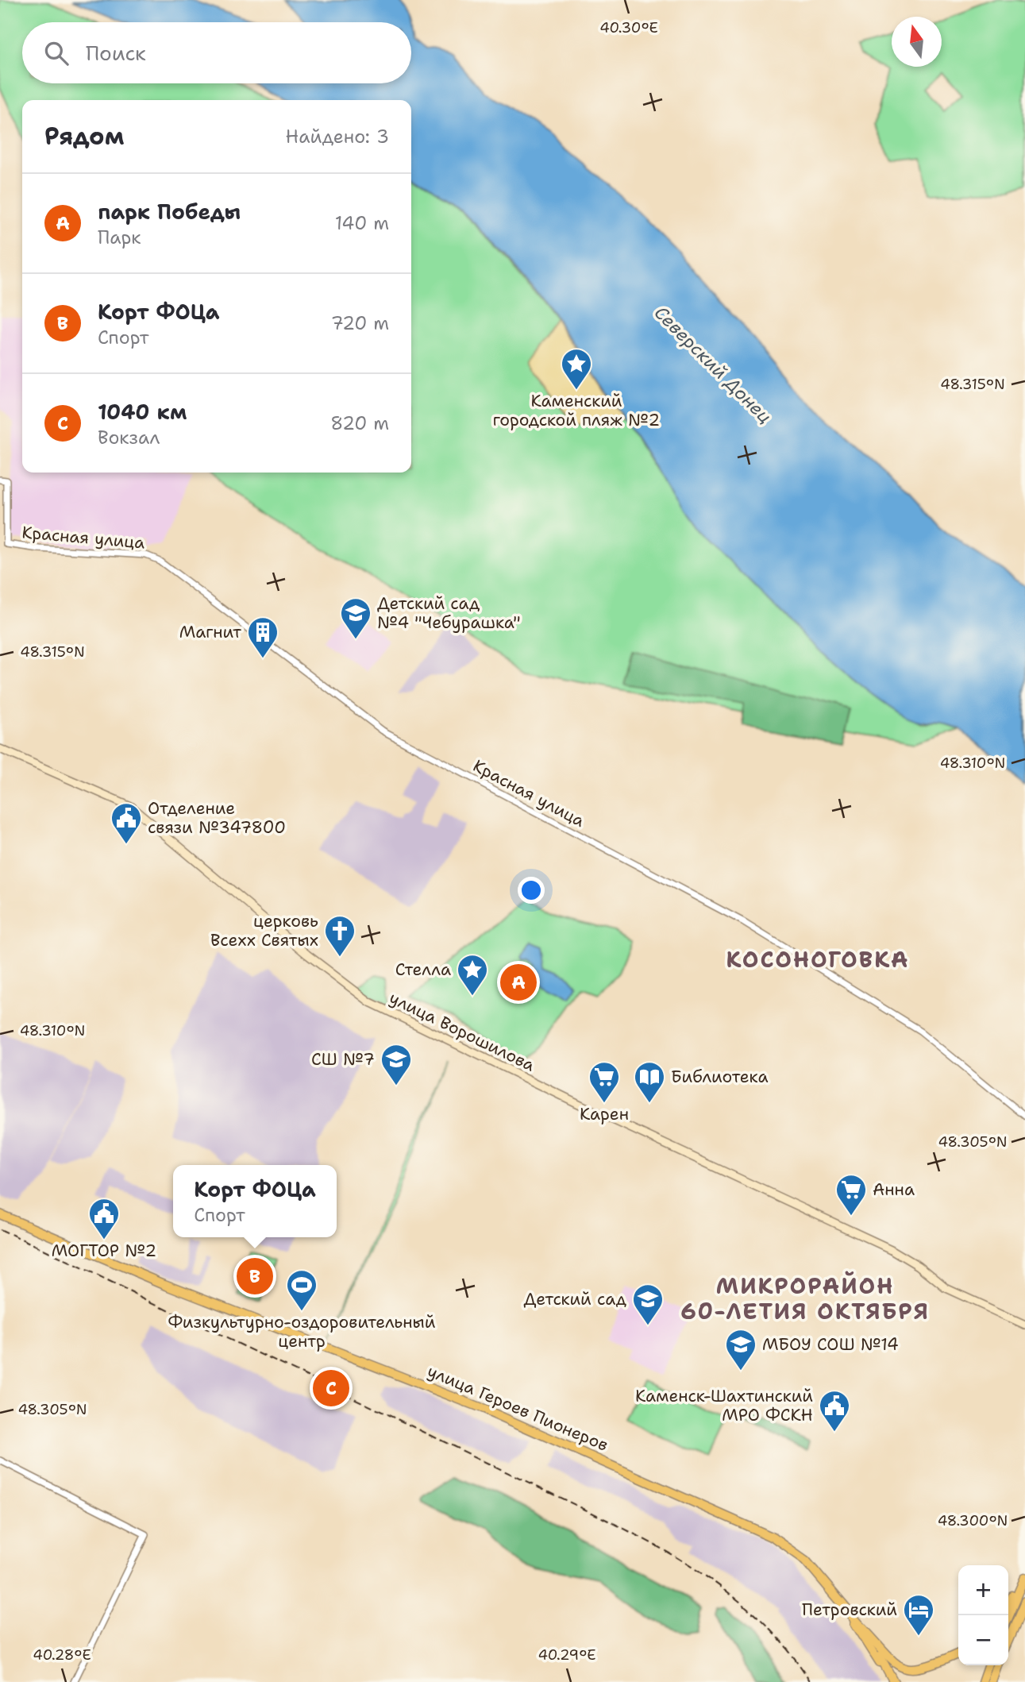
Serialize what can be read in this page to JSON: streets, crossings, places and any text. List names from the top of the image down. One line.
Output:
{"streets":{"main road":["улица Ворошилова","улица Героев Пионеров"],"street":["Красная улица"]},"districts":["КОСОНОГОВКА","МИКРОРАЙОН 60-ЛЕТИЯ ОКТЯБРЯ"],"water":["Северский Донец"],"places":{"place":["Каменский городской пляж №2","Стелла"],"school or university":["Детский сад №4 \"Чебурашка\"","СШ №7","Детский сад","МБОУ СОШ №14"],"building":["Магнит"],"public building":["Отделение связи №347800","МОГТОР №2","Каменск-Шахтинский МРО ФСКН"],"church":["церковь Всехх Святых"],"supermarket":["Карен","Анна"],"library":["Библиотека"],"sports":["Физкультурно-оздоровительный центр"],"hotel":["Петровский"]},"north":"top","page":{"search":"Поиск","heading":["Рядом","Найдено: 3"],"list":[{"mark":"A","name":"парк Победы","note":"Парк","value":"140 m"},{"mark":"B","name":"Корт ФОЦа","note":"Спорт","value":"720 m"},{"mark":"C","name":"1040 км","note":"Вокзал","value":"820 m"}],"pins":["A","B","C"],"popup":["Корт ФОЦа","Спорт"],"map_buttons":["+","−"]},"coordinates":["40.30°E","48.315°N","48.310°N","48.305°N","48.300°N","40.28°E","40.29°E"]}
